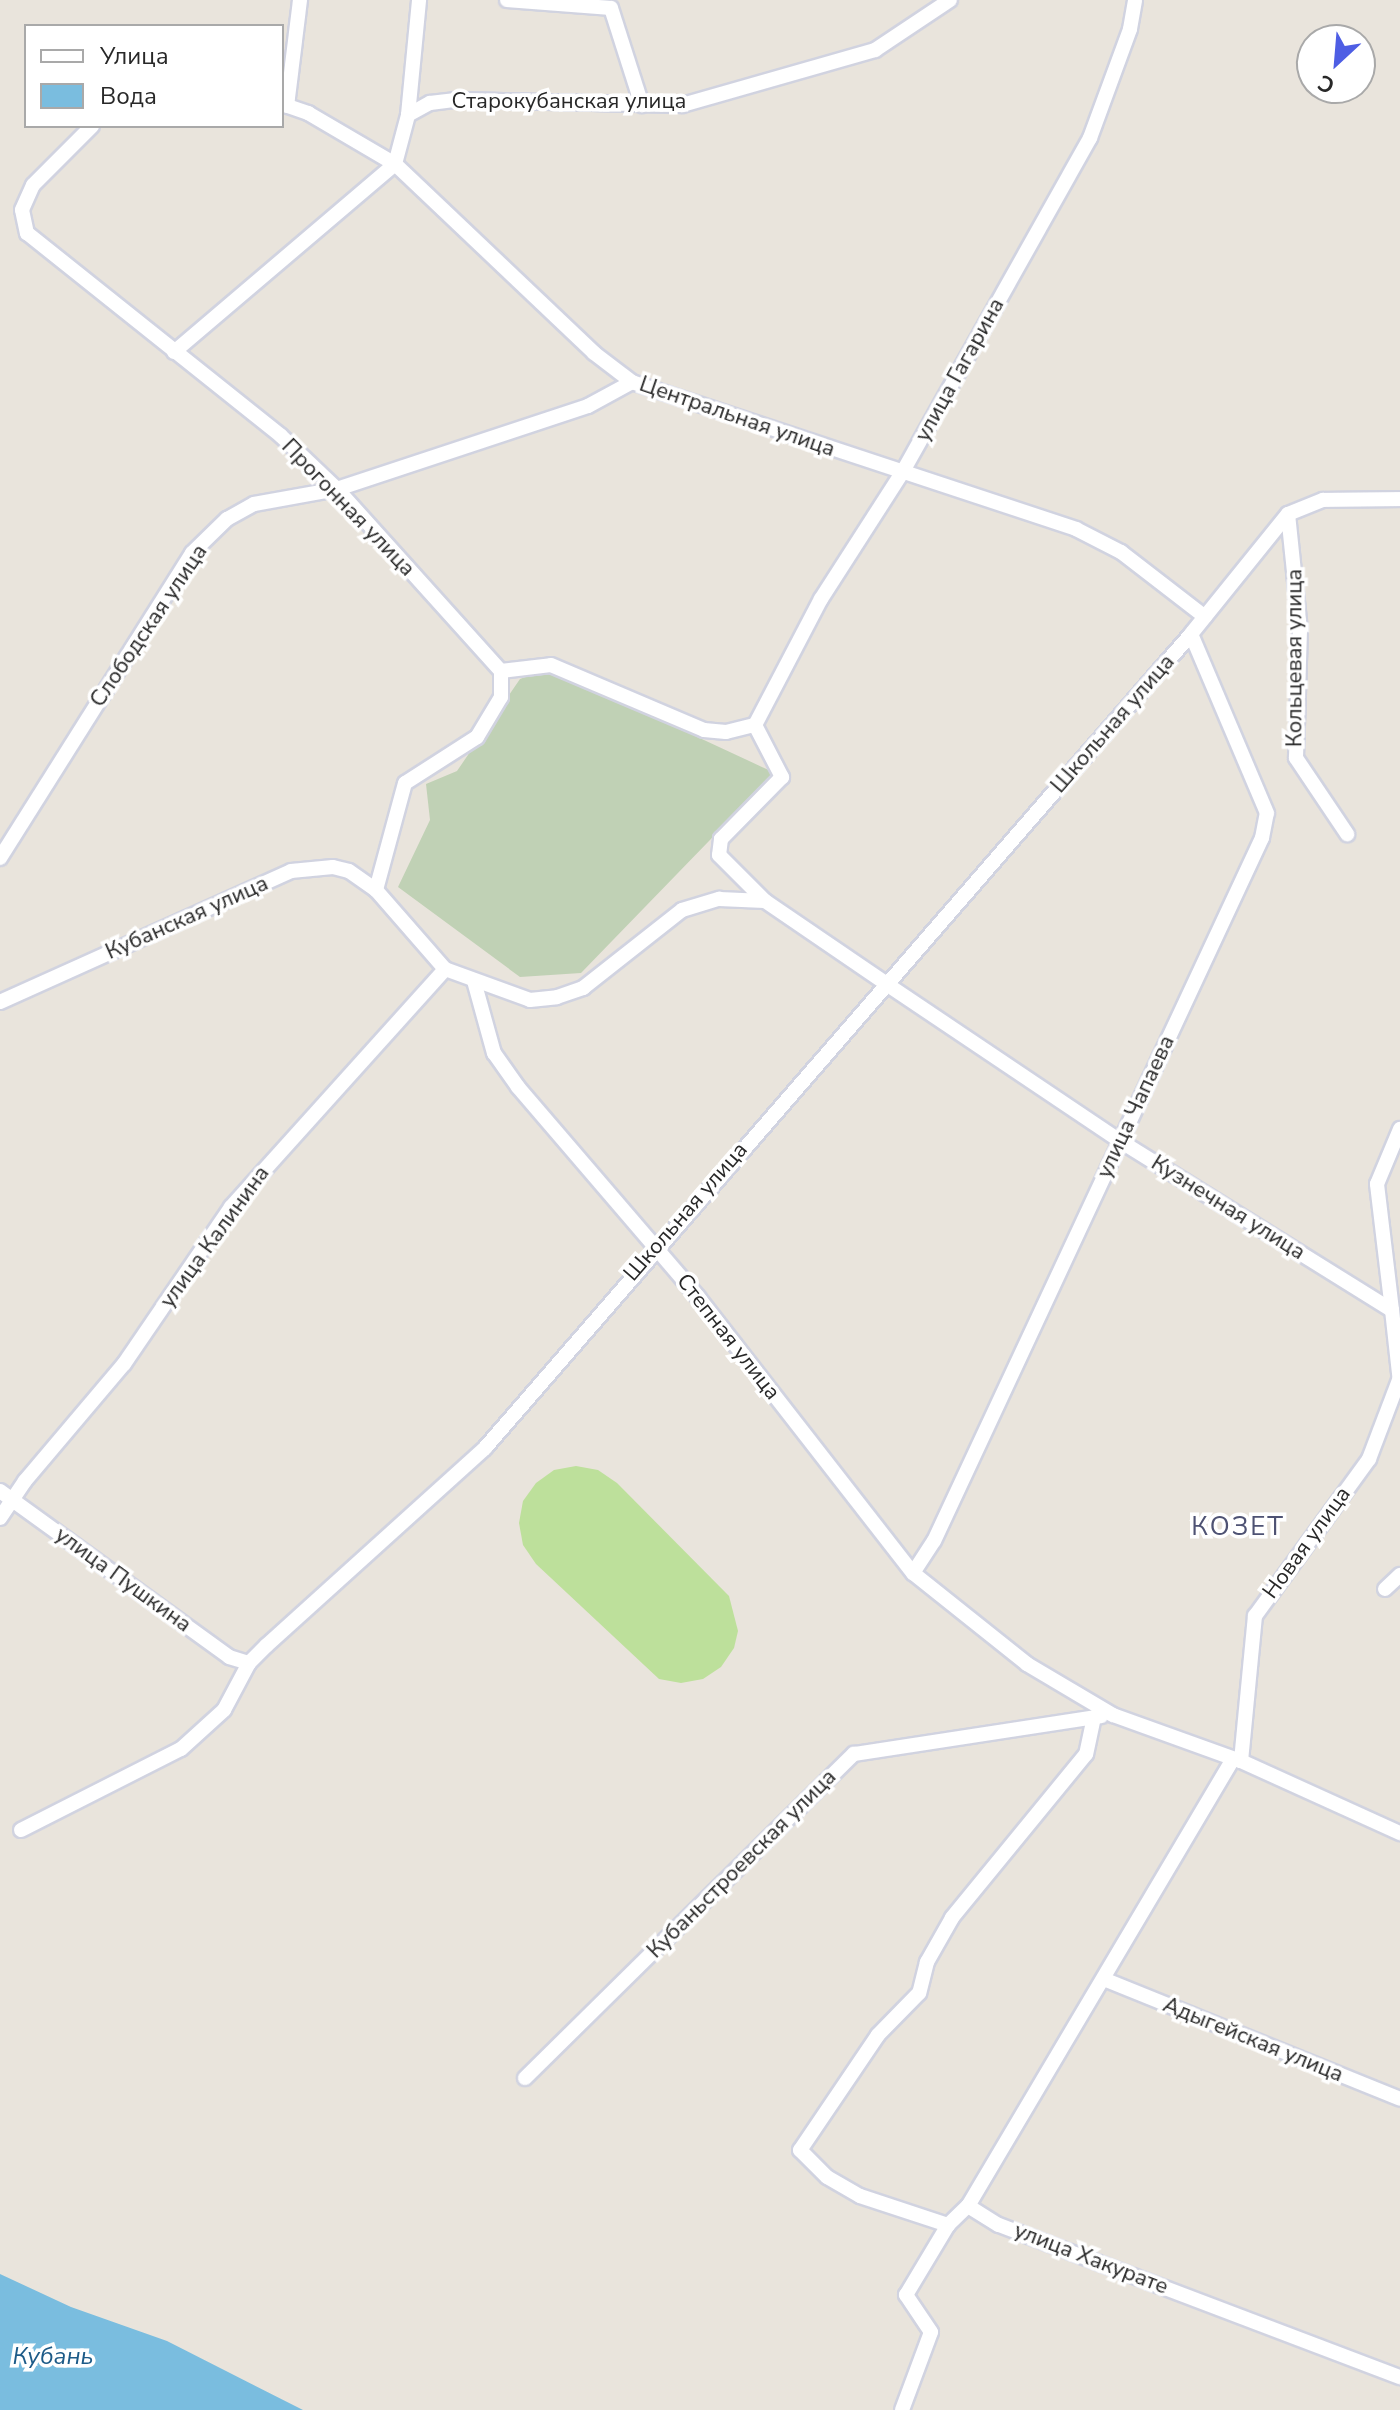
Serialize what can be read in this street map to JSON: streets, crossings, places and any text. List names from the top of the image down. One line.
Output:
{"streets":{"street":["Старокубанская улица","улица Гагарина","Центральная улица","Прогонная улица","Слободская улица","Кольцевая улица","Школьная улица","Кубанская улица","улица Чапаева","Кузнечная улица","улица Калинина","Степная улица","Новая улица","улица Пушкина","Кубаньстроевская улица","Адыгейская улица","улица Хакурате"]},"crossings":[["улица Гагарина","Центральная улица"],["улица Гагарина","Кузнечная улица"],["Центральная улица","Слободская улица"],["Центральная улица","Школьная улица"],["Прогонная улица","Слободская улица"],["Кольцевая улица","Школьная улица"],["Школьная улица","улица Чапаева"],["Школьная улица","Кузнечная улица"],["Школьная улица","Степная улица"],["Школьная улица","улица Пушкина"],["Кубанская улица","улица Калинина"],["улица Чапаева","Кузнечная улица"],["улица Чапаева","Степная улица"],["улица Калинина","улица Пушкина"],["Степная улица","Новая улица"],["Степная улица","Кубаньстроевская улица"]],"districts":["КОЗЕТ"],"water":["Кубань"],"legend":["Улица","Вода"],"north":"bottom left"}
